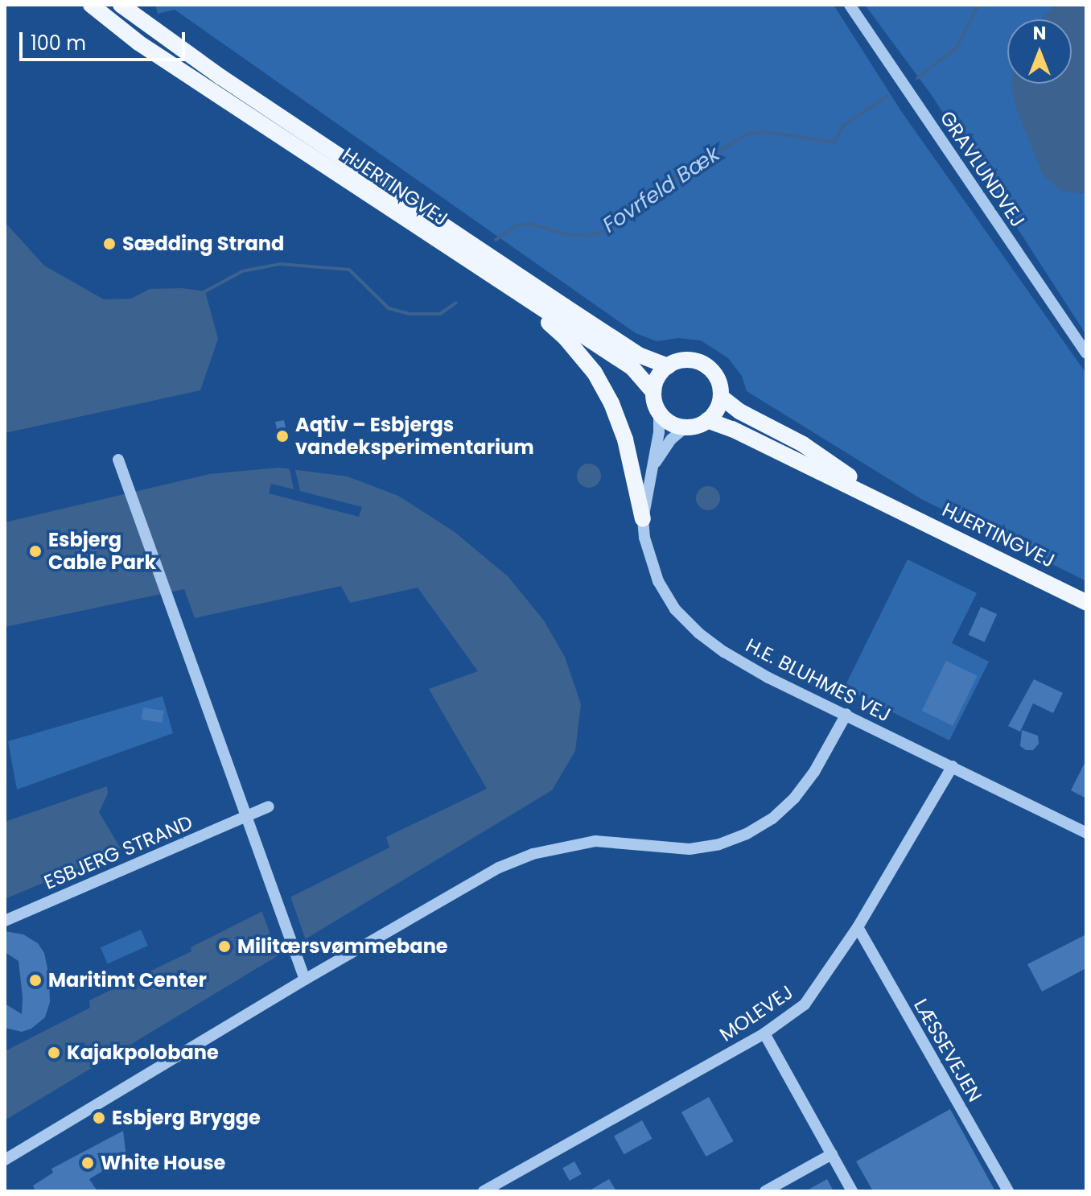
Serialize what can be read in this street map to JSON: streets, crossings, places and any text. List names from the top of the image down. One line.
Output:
{"streets":{"main road":["HJERTINGVEJ"],"street":["GRAVLUNDVEJ","H.E. BLUHMES VEJ","ESBJERG STRAND","MOLEVEJ","LÆSSEVEJEN"]},"crossings":[["HJERTINGVEJ","H.E. BLUHMES VEJ"],["H.E. BLUHMES VEJ","MOLEVEJ"],["MOLEVEJ","LÆSSEVEJEN"]],"water":["Fovrfeld Bæk"],"places":["Sædding Strand","Aqtiv – Esbjergs vandeksperimentarium","Esbjerg Cable Park","Militærsvømmebane","Maritimt Center","Kajakpolobane","Esbjerg Brygge","White House"],"scale_bar":"100 m","north":"top"}
